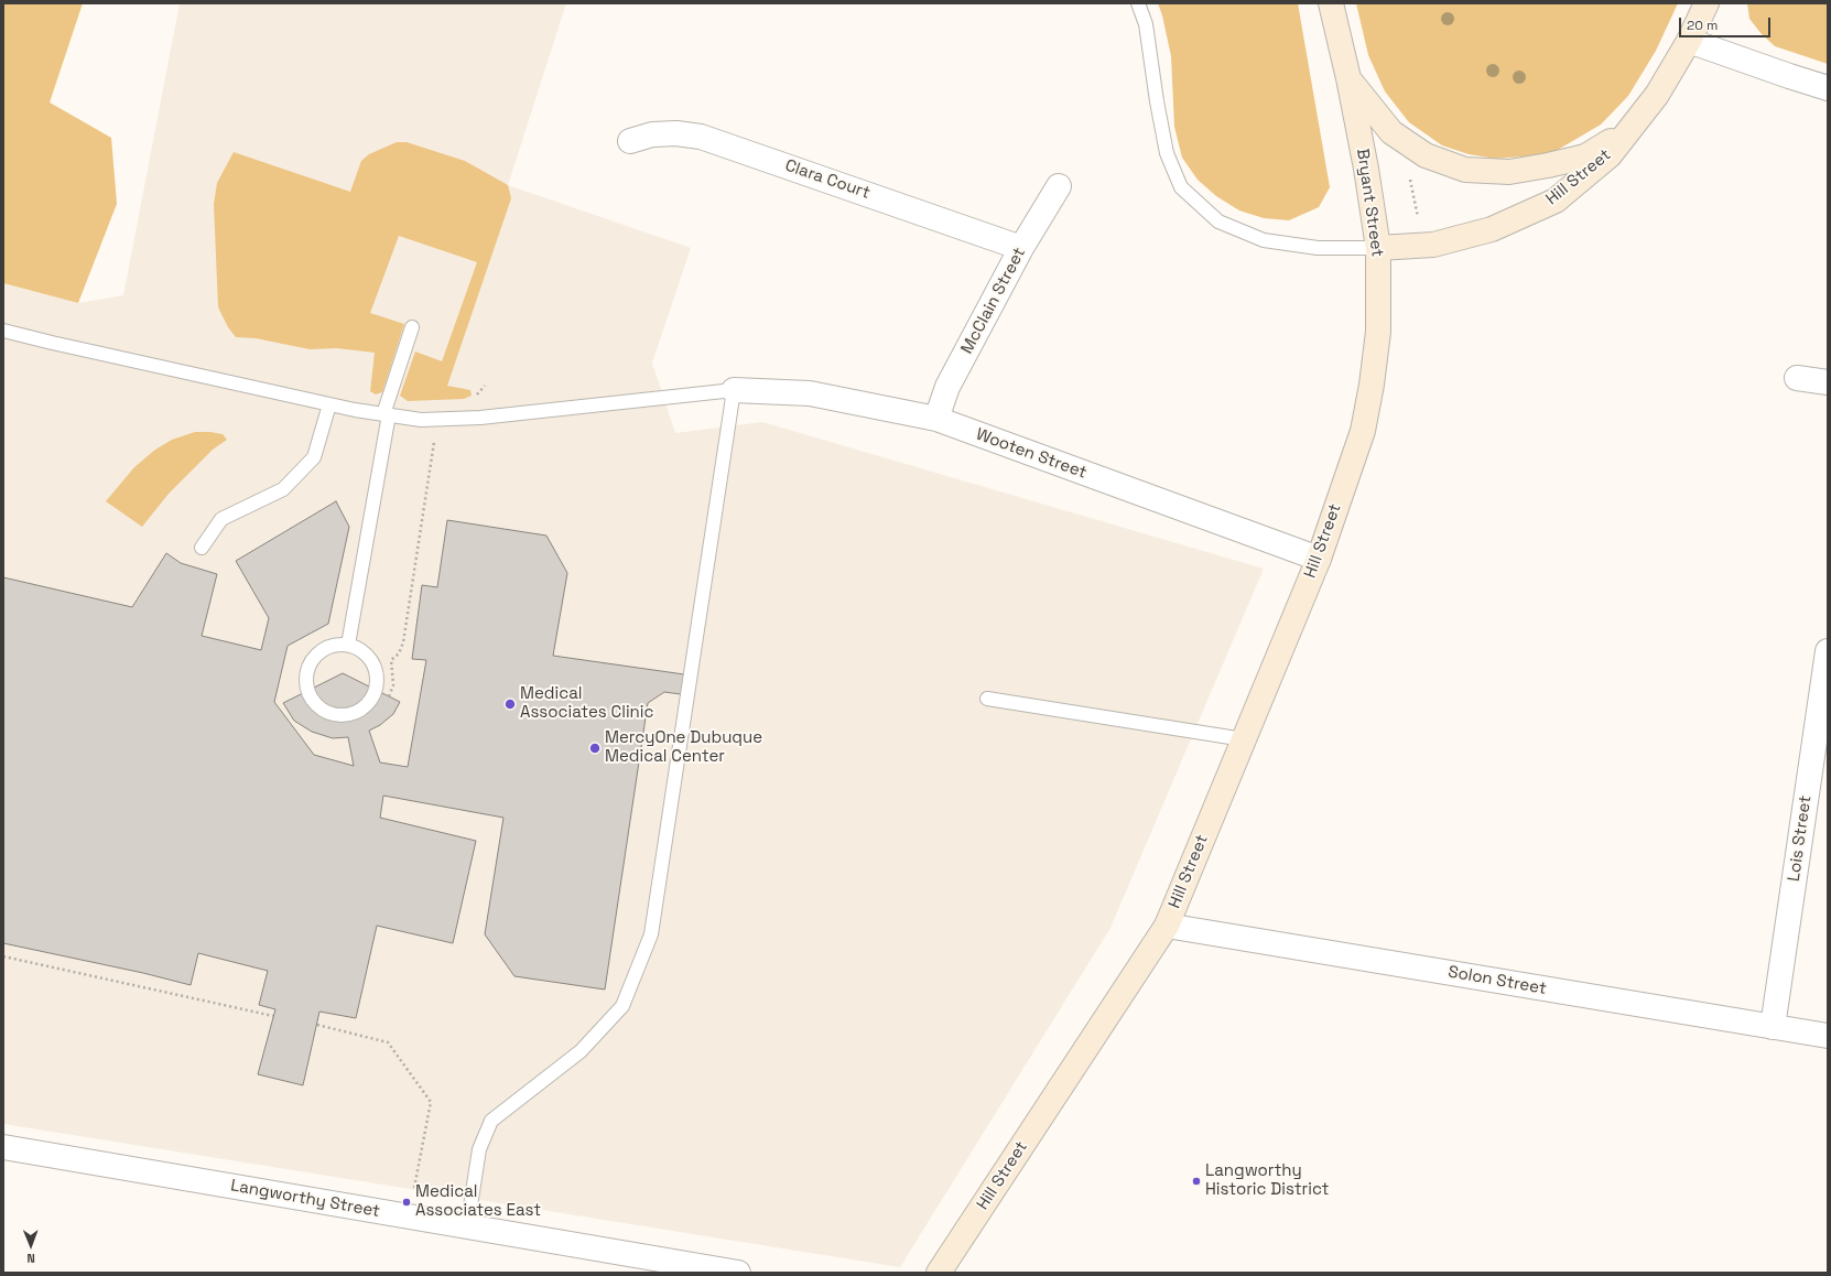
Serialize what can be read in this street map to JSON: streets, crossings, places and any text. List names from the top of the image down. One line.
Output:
{"streets":{"main road":["Hill Street","Bryant Street"],"street":["Clara Court","McClain Street","Wooten Street","Lois Street","Solon Street","Langworthy Street"]},"crossings":[["Hill Street","Bryant Street"],["Hill Street","Wooten Street"],["Hill Street","Solon Street"],["Clara Court","McClain Street"],["McClain Street","Wooten Street"],["Lois Street","Solon Street"]],"places":["Medical Associates Clinic","MercyOne Dubuque Medical Center","Langworthy Historic District","Medical Associates East"],"scale_bar":"20 m","north":"bottom"}
